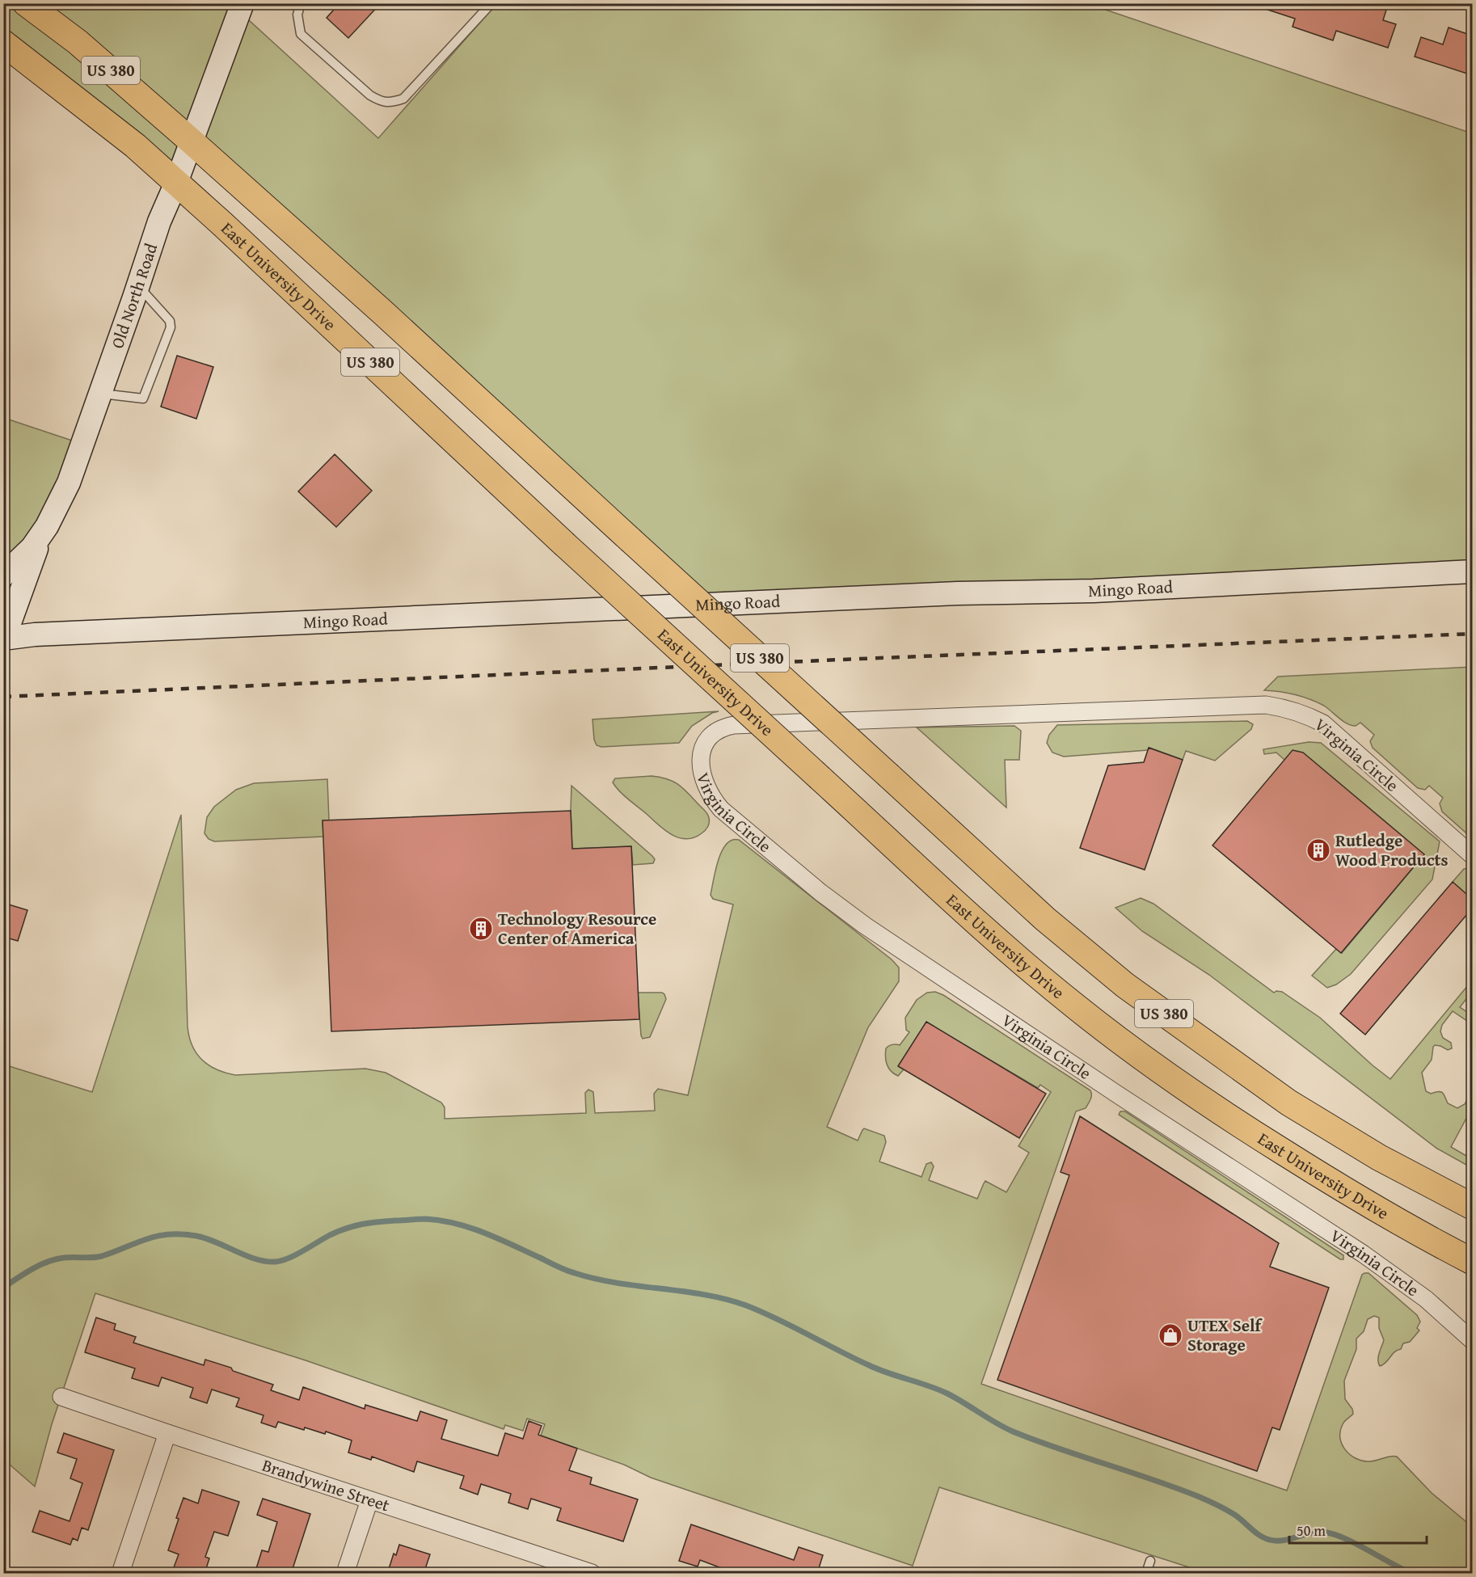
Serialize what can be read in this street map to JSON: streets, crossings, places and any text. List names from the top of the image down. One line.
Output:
{"streets":{"main road":["US 380","East University Drive"],"street":["Old North Road","Mingo Road","Virginia Circle","Brandywine Street"]},"crossings":[["US 380","Old North Road"],["East University Drive","Old North Road"]],"places":{"building":["Rutledge Wood Products","Technology Resource Center of America"],"shop":["UTEX Self Storage"]},"scale_bar":"50 m"}
